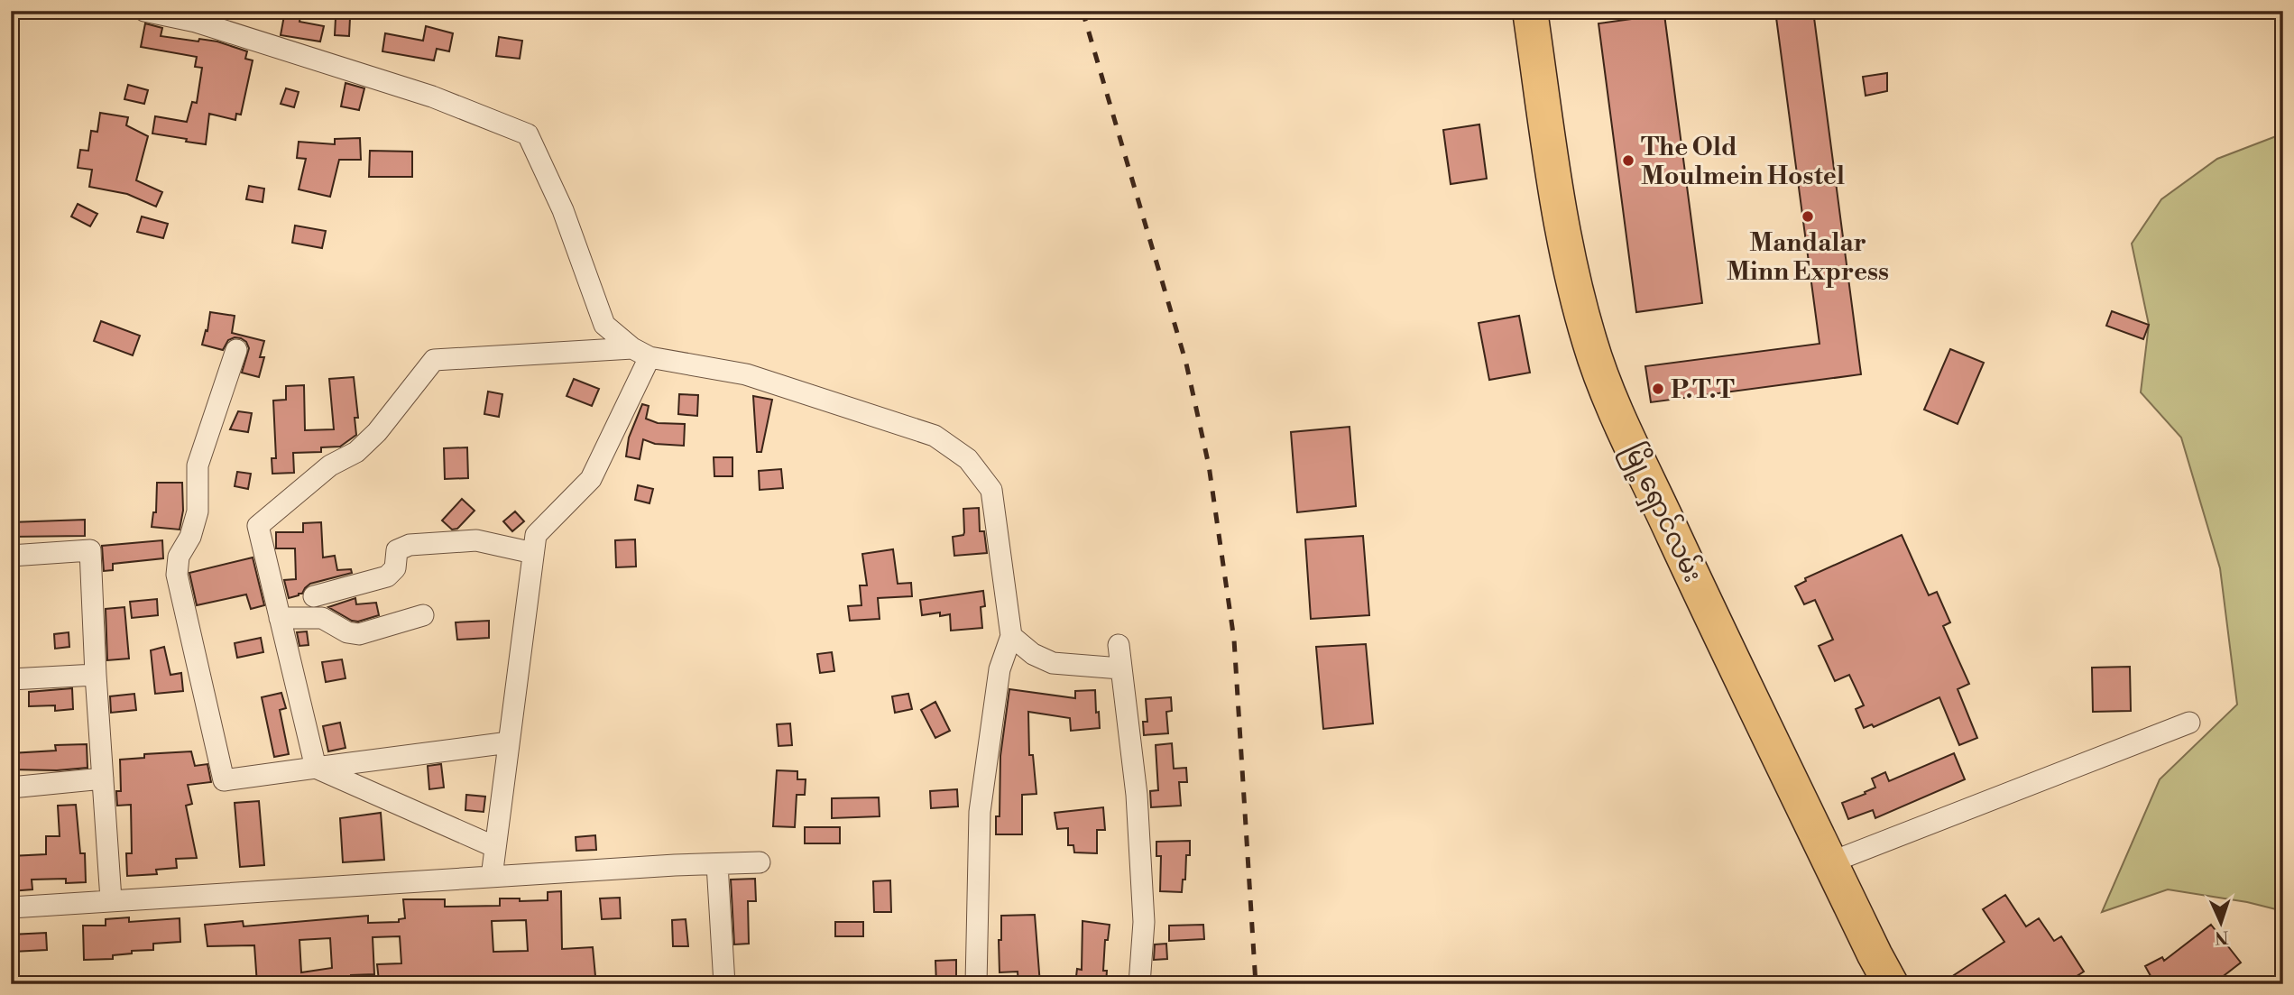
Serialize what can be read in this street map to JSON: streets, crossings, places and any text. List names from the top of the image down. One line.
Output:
{"streets":{"highway":["မြို့ရှောင်လမ်း"]},"places":["The Old Moulmein Hostel","Mandalar Minn Express","P.T.T"],"north":"bottom"}
